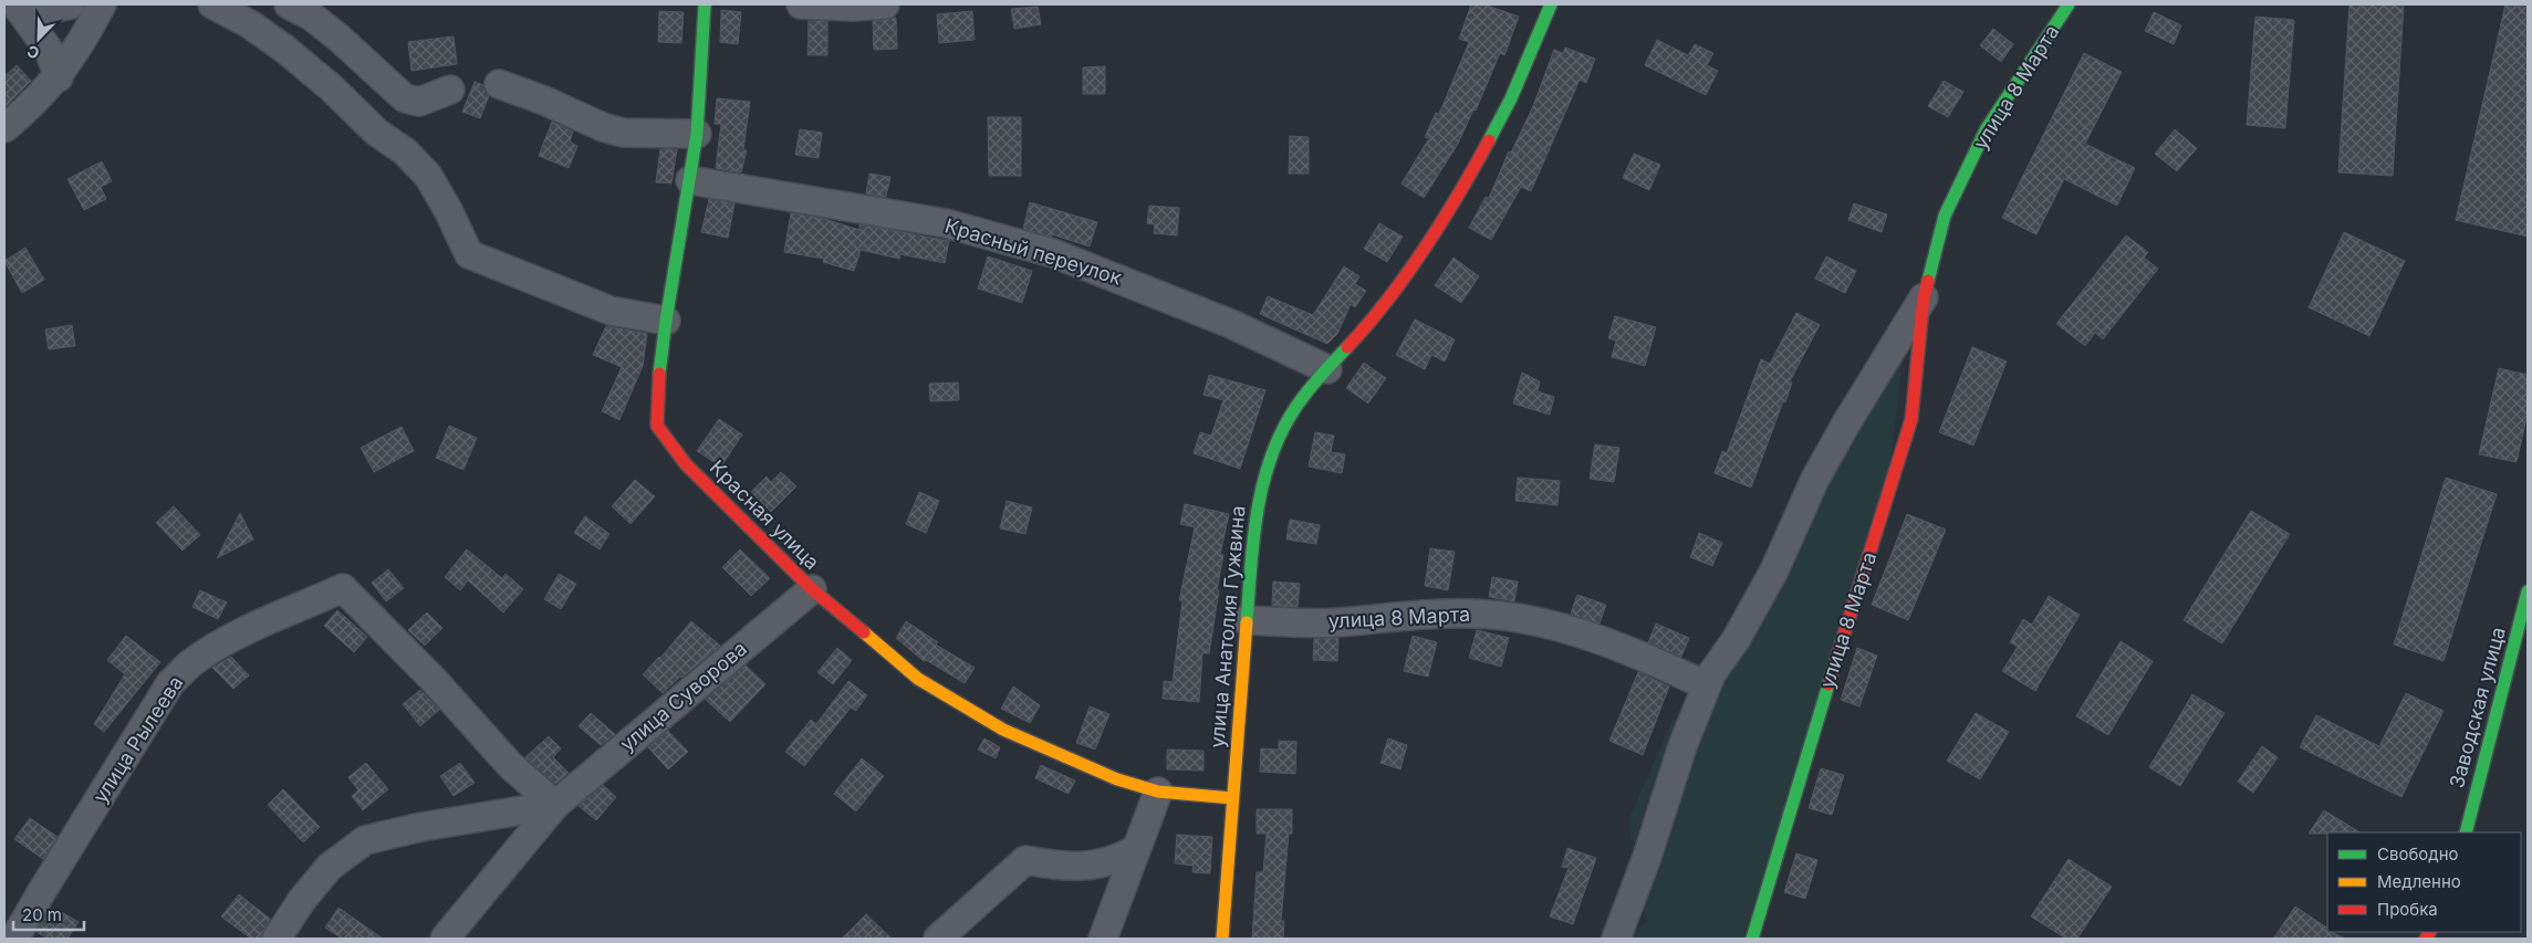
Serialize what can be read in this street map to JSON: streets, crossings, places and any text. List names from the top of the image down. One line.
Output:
{"streets":{"street":["улица 8 Марта","Красный переулок","Красная улица","улица Анатолия Гужвина","улица Суворова","Заводская улица","улица Рылеева"]},"crossings":[["улица 8 Марта","улица Анатолия Гужвина"],["Красный переулок","Красная улица"],["Красный переулок","улица Анатолия Гужвина"],["Красная улица","улица Анатолия Гужвина"],["Красная улица","улица Суворова"],["улица Суворова","улица Рылеева"]],"legend":["Свободно","Медленно","Пробка"],"scale_bar":"20 m","north":"bottom left"}
